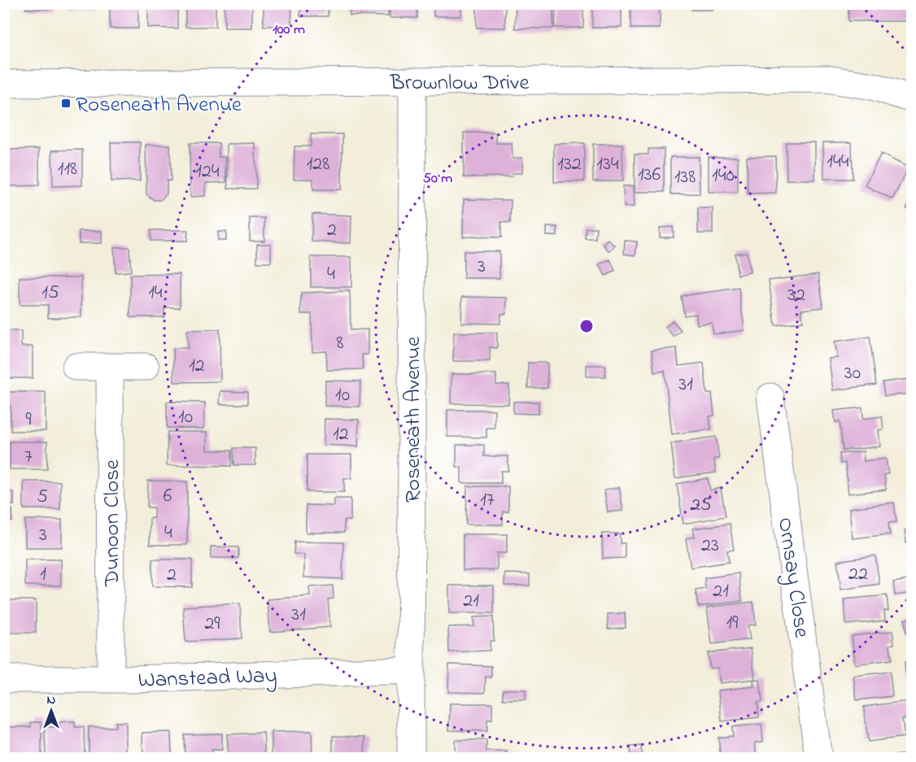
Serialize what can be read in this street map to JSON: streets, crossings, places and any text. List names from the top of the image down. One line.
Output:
{"streets":{"street":["Brownlow Drive","Roseneath Avenue","Dunoon Close","Ornsay Close","Wanstead Way"]},"crossings":[["Brownlow Drive","Roseneath Avenue"],["Roseneath Avenue","Wanstead Way"],["Dunoon Close","Wanstead Way"]],"places":{"transit":["Roseneath Avenue"]},"house_numbers":["144","128","132","134","118","124","136","140","138","2","3","4","15","14","32","8","12","30","31","10","10","9","12","7","6","5","17","25","4","3","23","1","22","2","21","21","31","19","29"],"north":"top","rings":["100 m","50 m"]}
